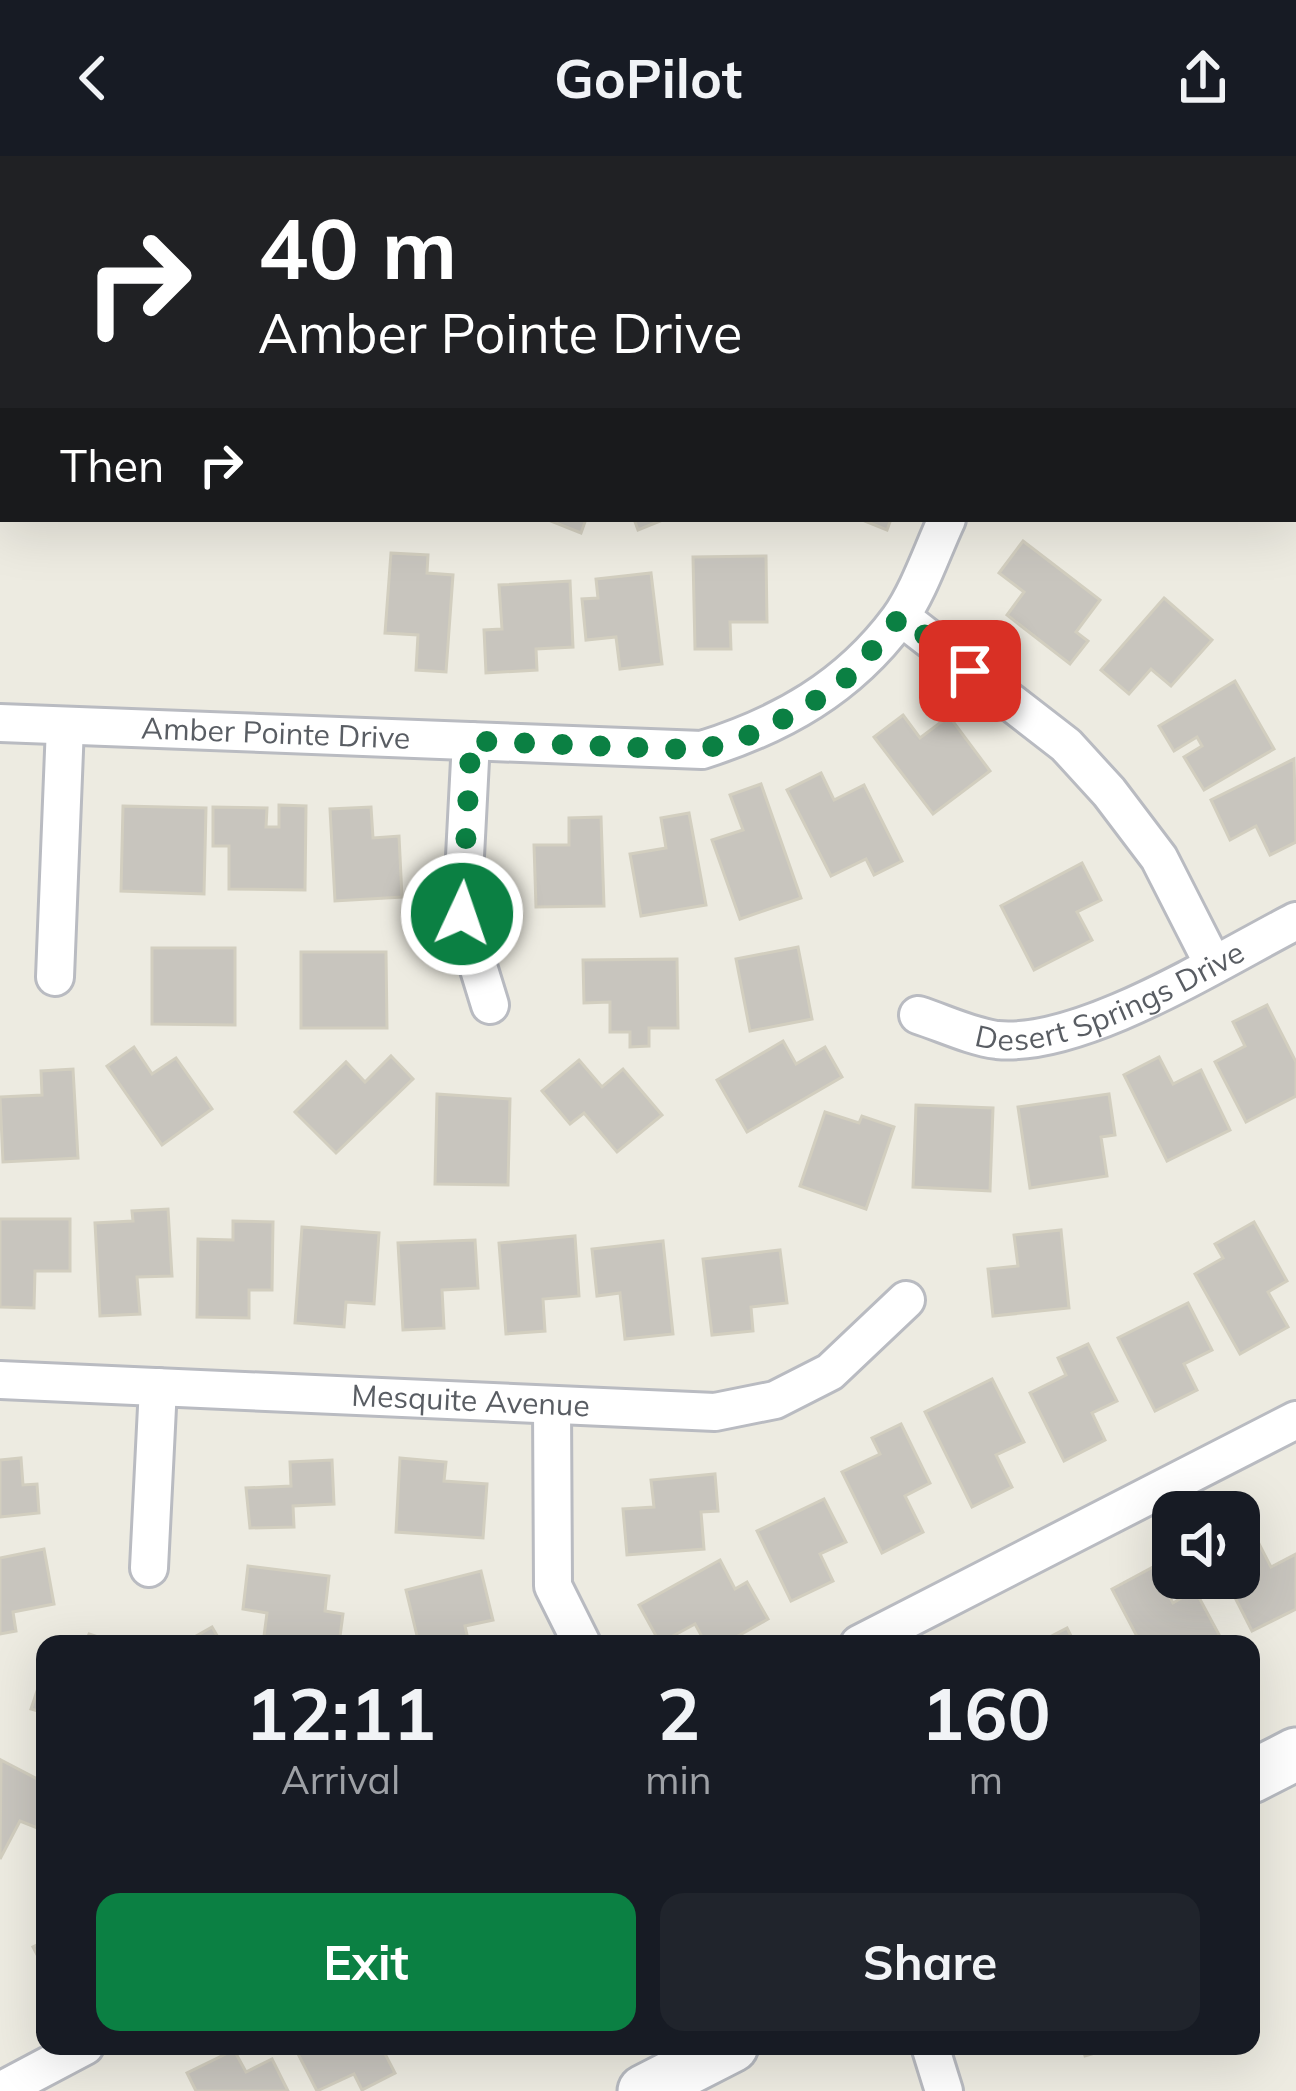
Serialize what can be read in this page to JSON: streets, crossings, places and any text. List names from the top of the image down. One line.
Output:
{"streets":{"street":["Amber Pointe Drive","Desert Springs Drive","Mesquite Avenue"]},"page":{"header":"GoPilot","turn":["40 m","Amber Pointe Drive"],"then":"Then","eta":["12:11","Arrival","2","min","160","m"],"buttons":["Exit","Share"]}}
